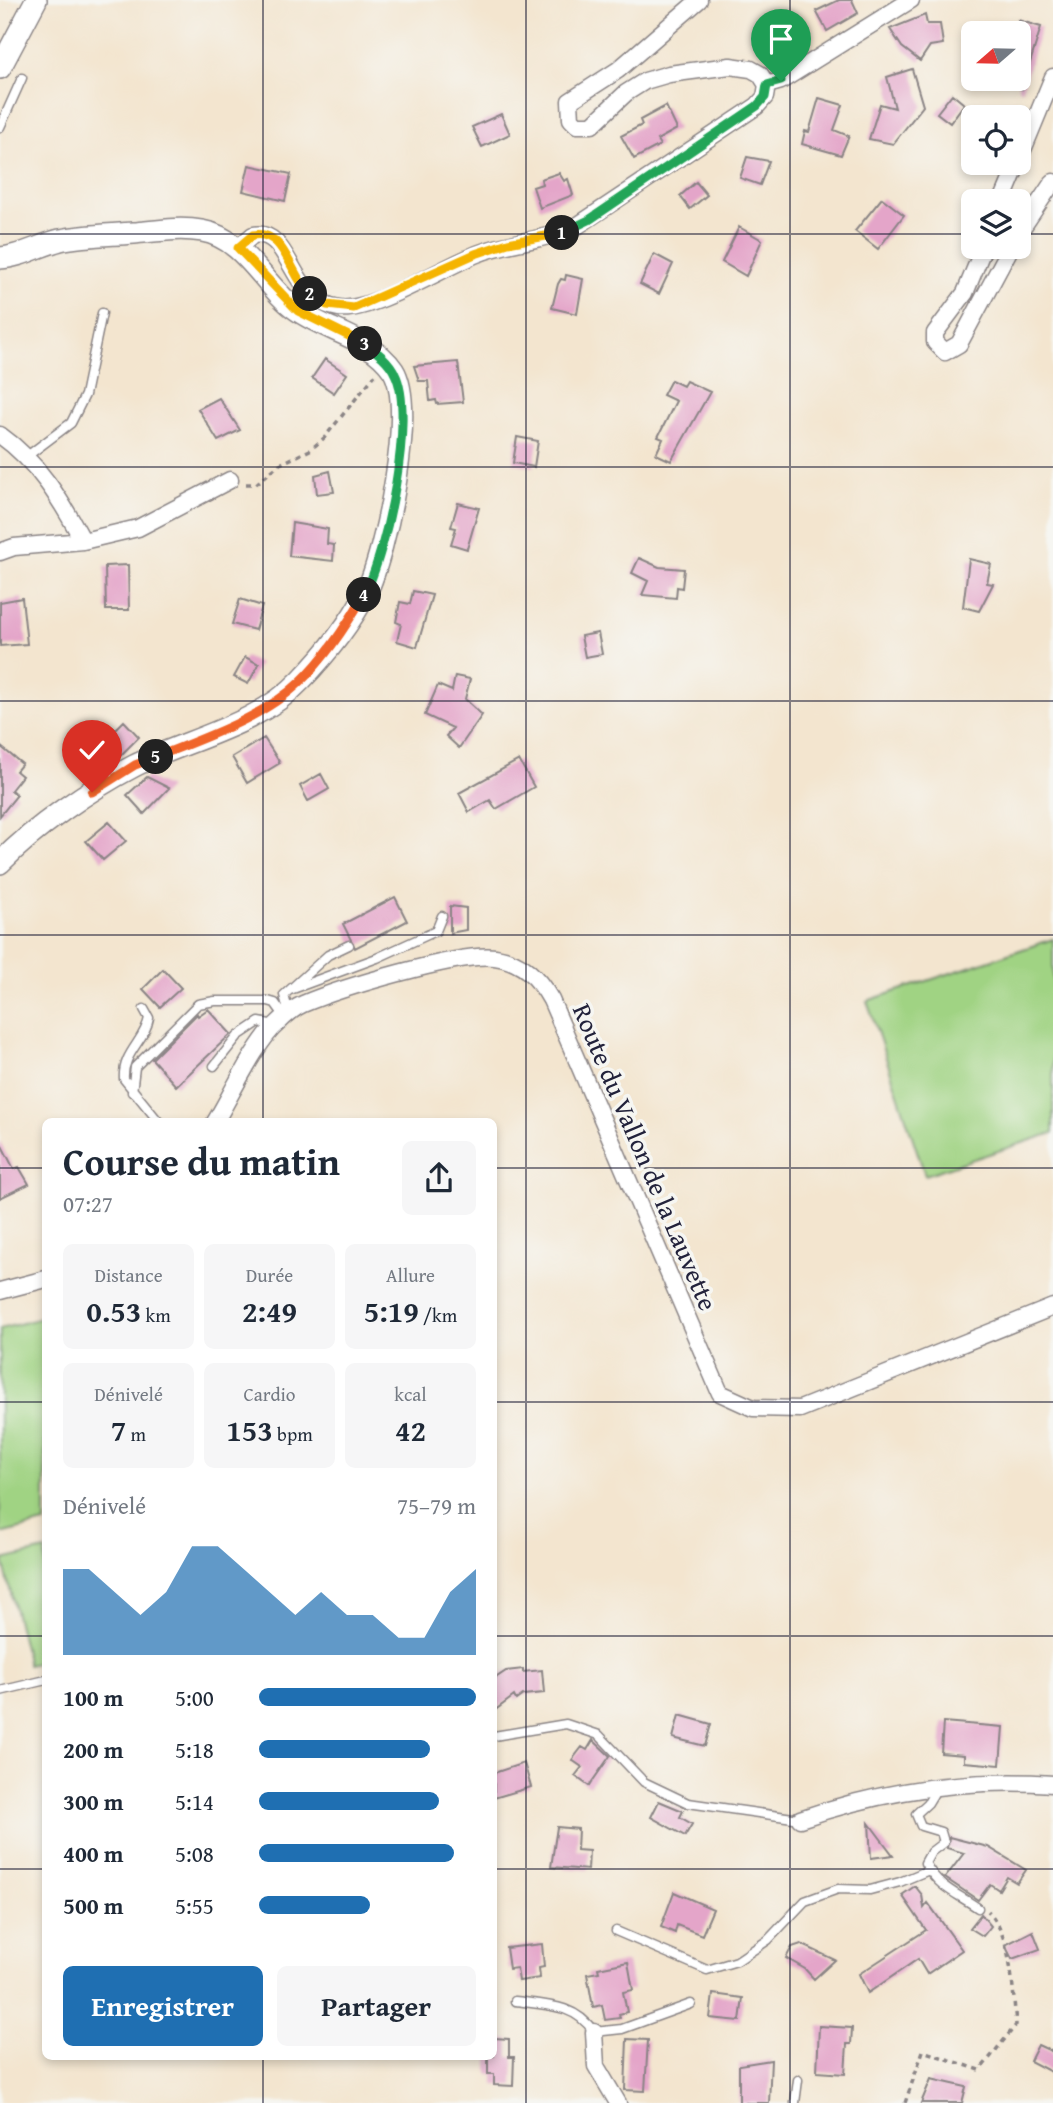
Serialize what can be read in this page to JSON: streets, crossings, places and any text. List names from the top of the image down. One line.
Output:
{"streets":{"street":["Route du Vallon de la Lauvette"]},"north":"left","page":{"pins":["1","2","3","4","5"],"heading":["Course du matin","07:27"],"stats":[["Distance","0.53 km"],["Durée","2:49"],["Allure","5:19 /km"],["Dénivelé","7 m"],["Cardio","153 bpm"],["kcal","42"]],"chart":["Dénivelé","75–79 m"],"list":[{"name":"100 m","note":"5:00"},{"name":"200 m","note":"5:18"},{"name":"300 m","note":"5:14"},{"name":"400 m","note":"5:08"},{"name":"500 m","note":"5:55"}],"buttons":["Enregistrer","Partager"]}}
